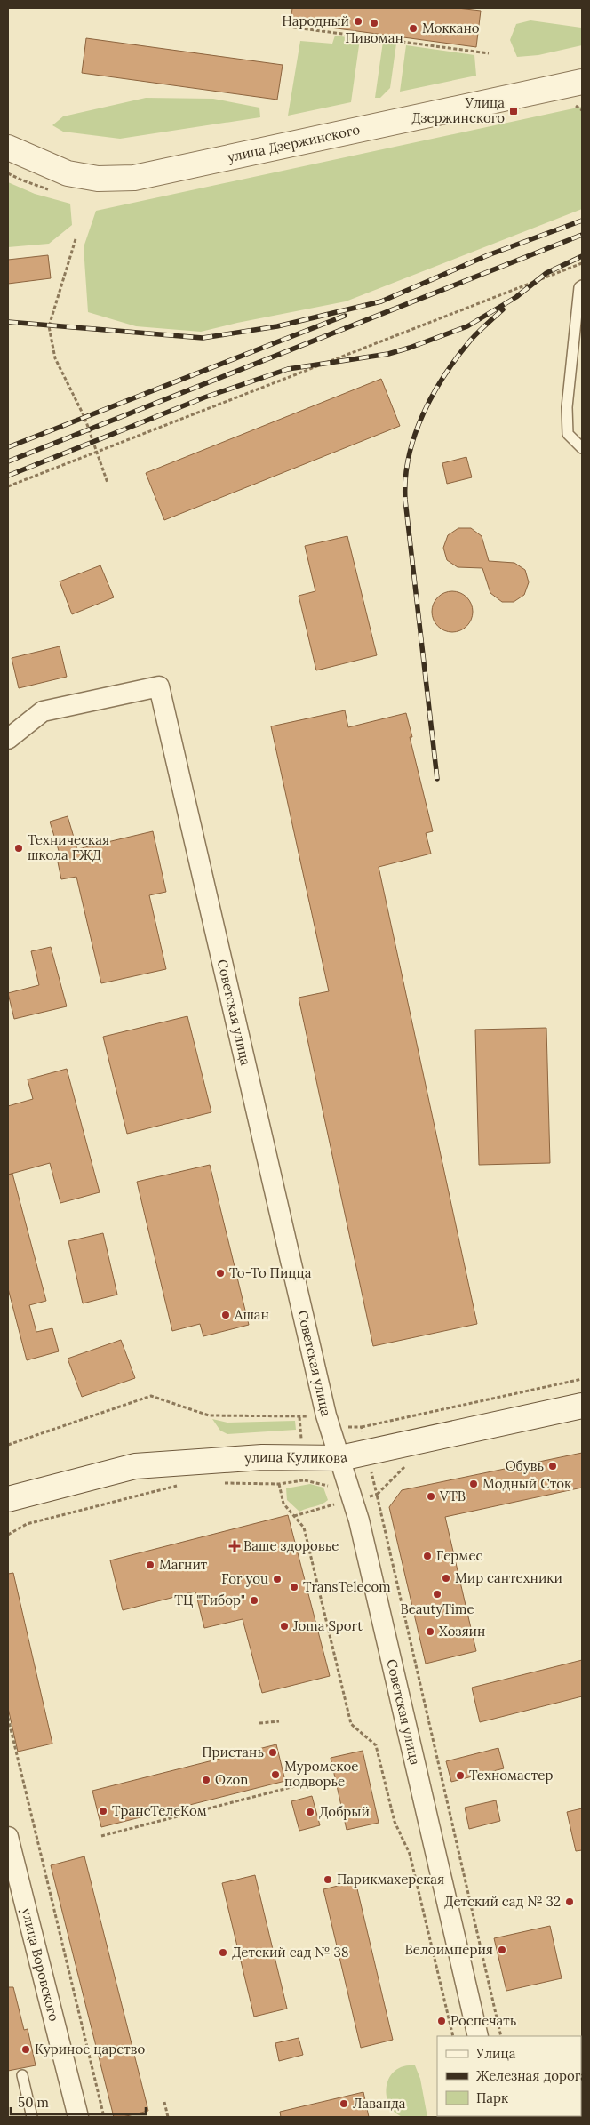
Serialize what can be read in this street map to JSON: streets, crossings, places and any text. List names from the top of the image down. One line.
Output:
{"streets":{"street":["улица Дзержинского","Советская улица","улица Куликова","улица Воровского"]},"crossings":[["Советская улица","улица Куликова"]],"places":{"other":["Народный","Пивоман","Моккано","Техническая школа ГЖД","То-То Пицца","Ашан","Обувь","Модный Сток","VTB","Гермес","Магнит","Мир сантехники","For you","TransTelecom","BeautyTime","ТЦ \"Тибор\"","Joma Sport","Хозяин","Пристань","Муромское подворье","Техномастер","Ozon","ТрансТелеКом","Добрый","Парикмахерская","Детский сад № 32","Велоимперия","Детский сад № 38","Роспечать","Куриное царство","Лаванда"],"transit":["Улица Дзержинского"],"health":["Ваше здоровье"]},"legend":["Улица","Железная дорога","Парк"],"scale_bar":"50 m"}
